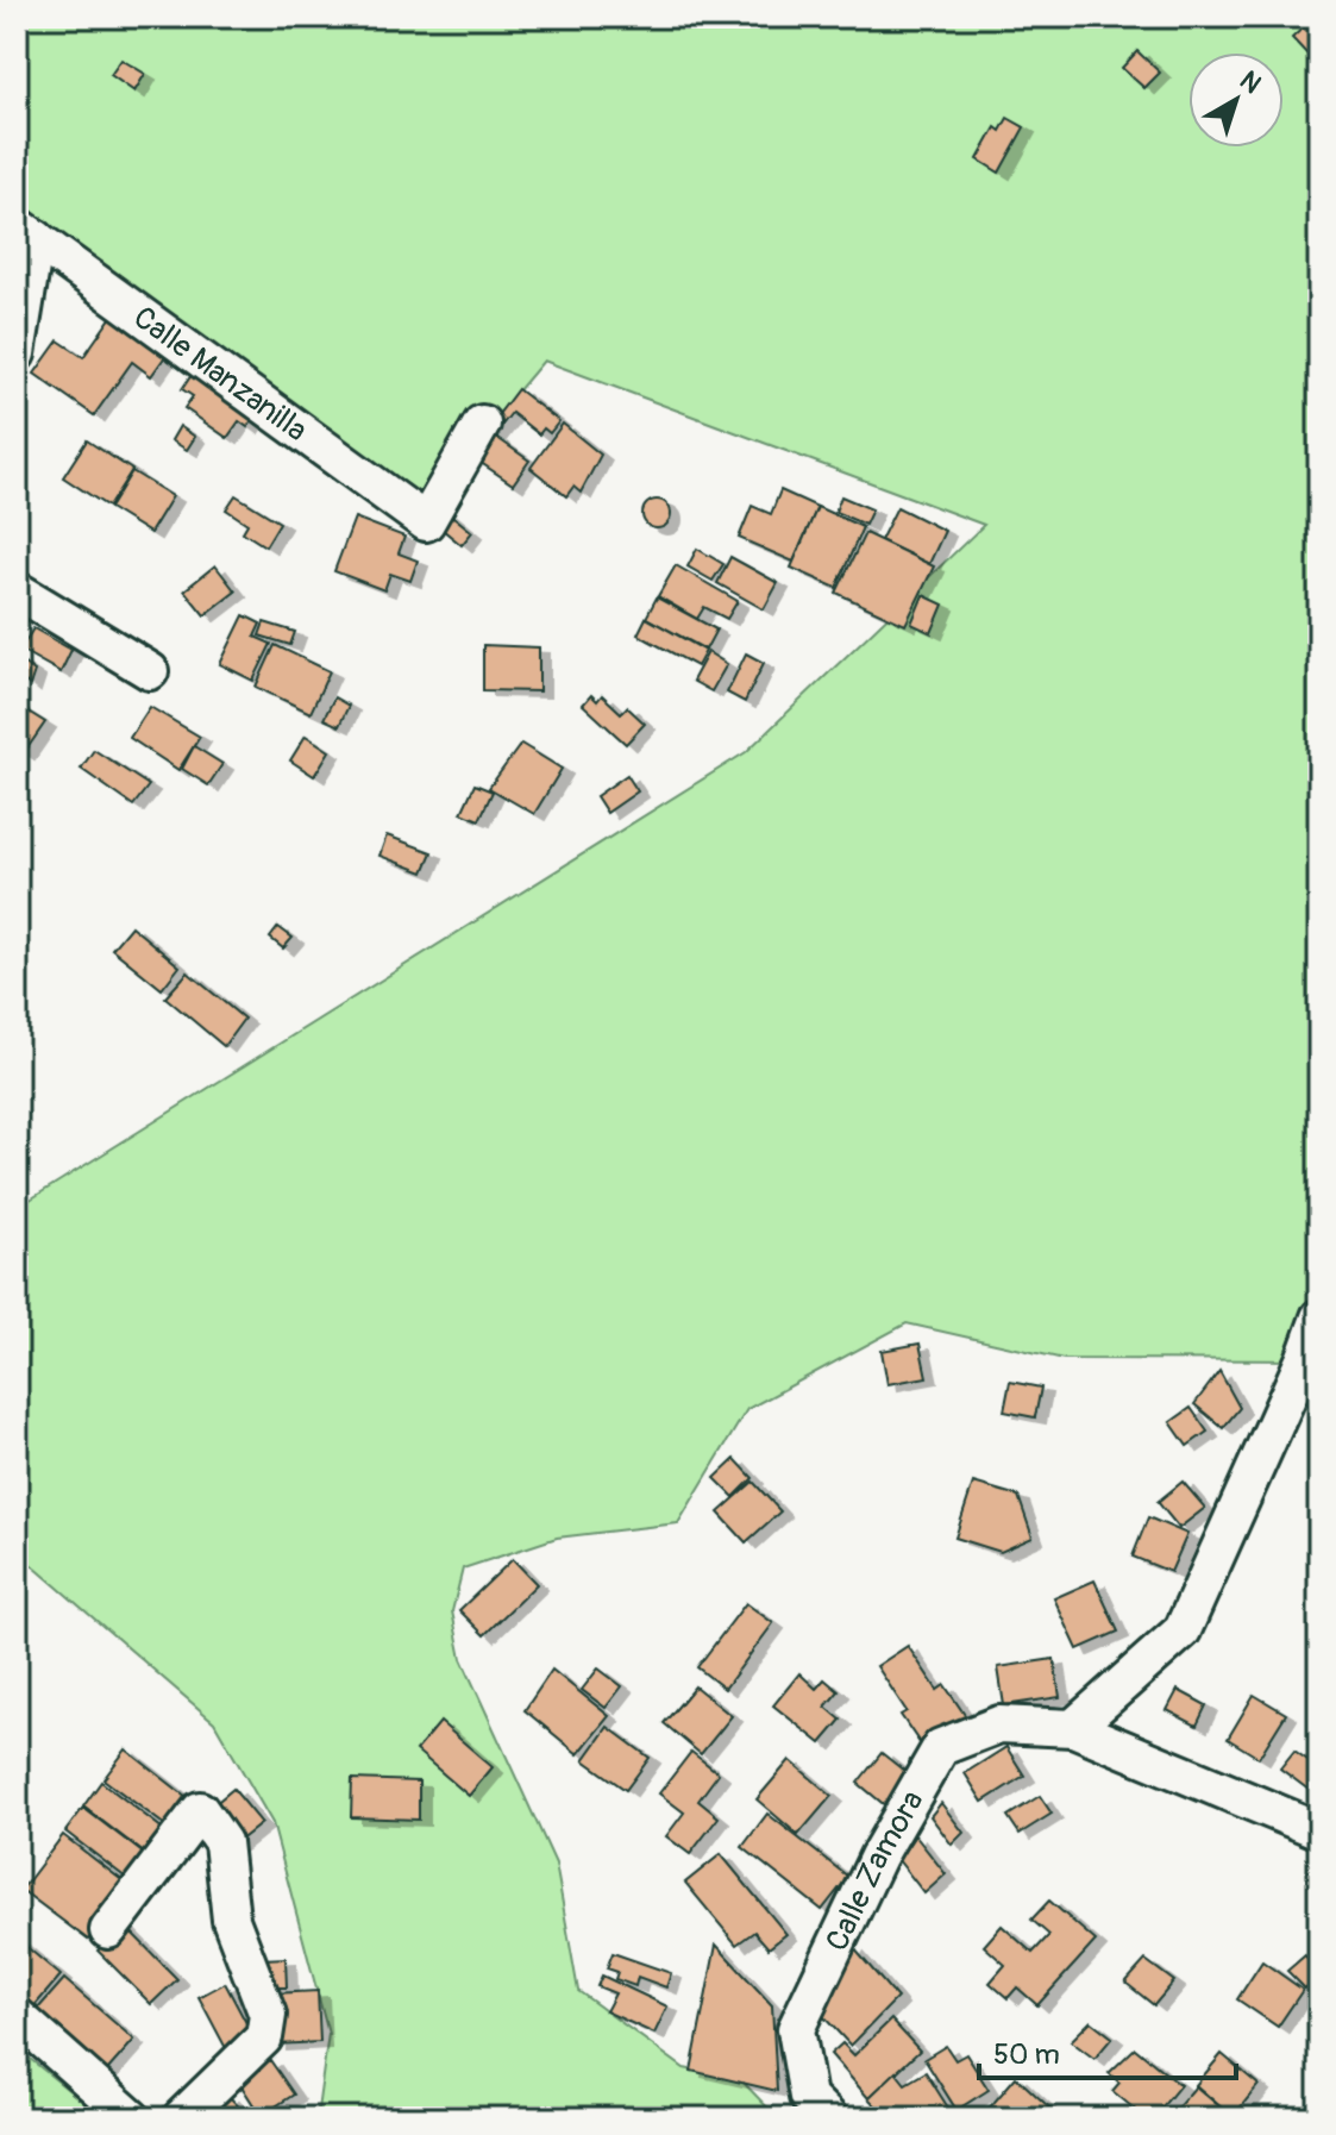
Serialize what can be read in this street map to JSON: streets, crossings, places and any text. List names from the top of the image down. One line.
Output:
{"streets":{"street":["Calle Manzanilla","Calle Zamora"]},"scale_bar":"50 m","north":"top right"}
